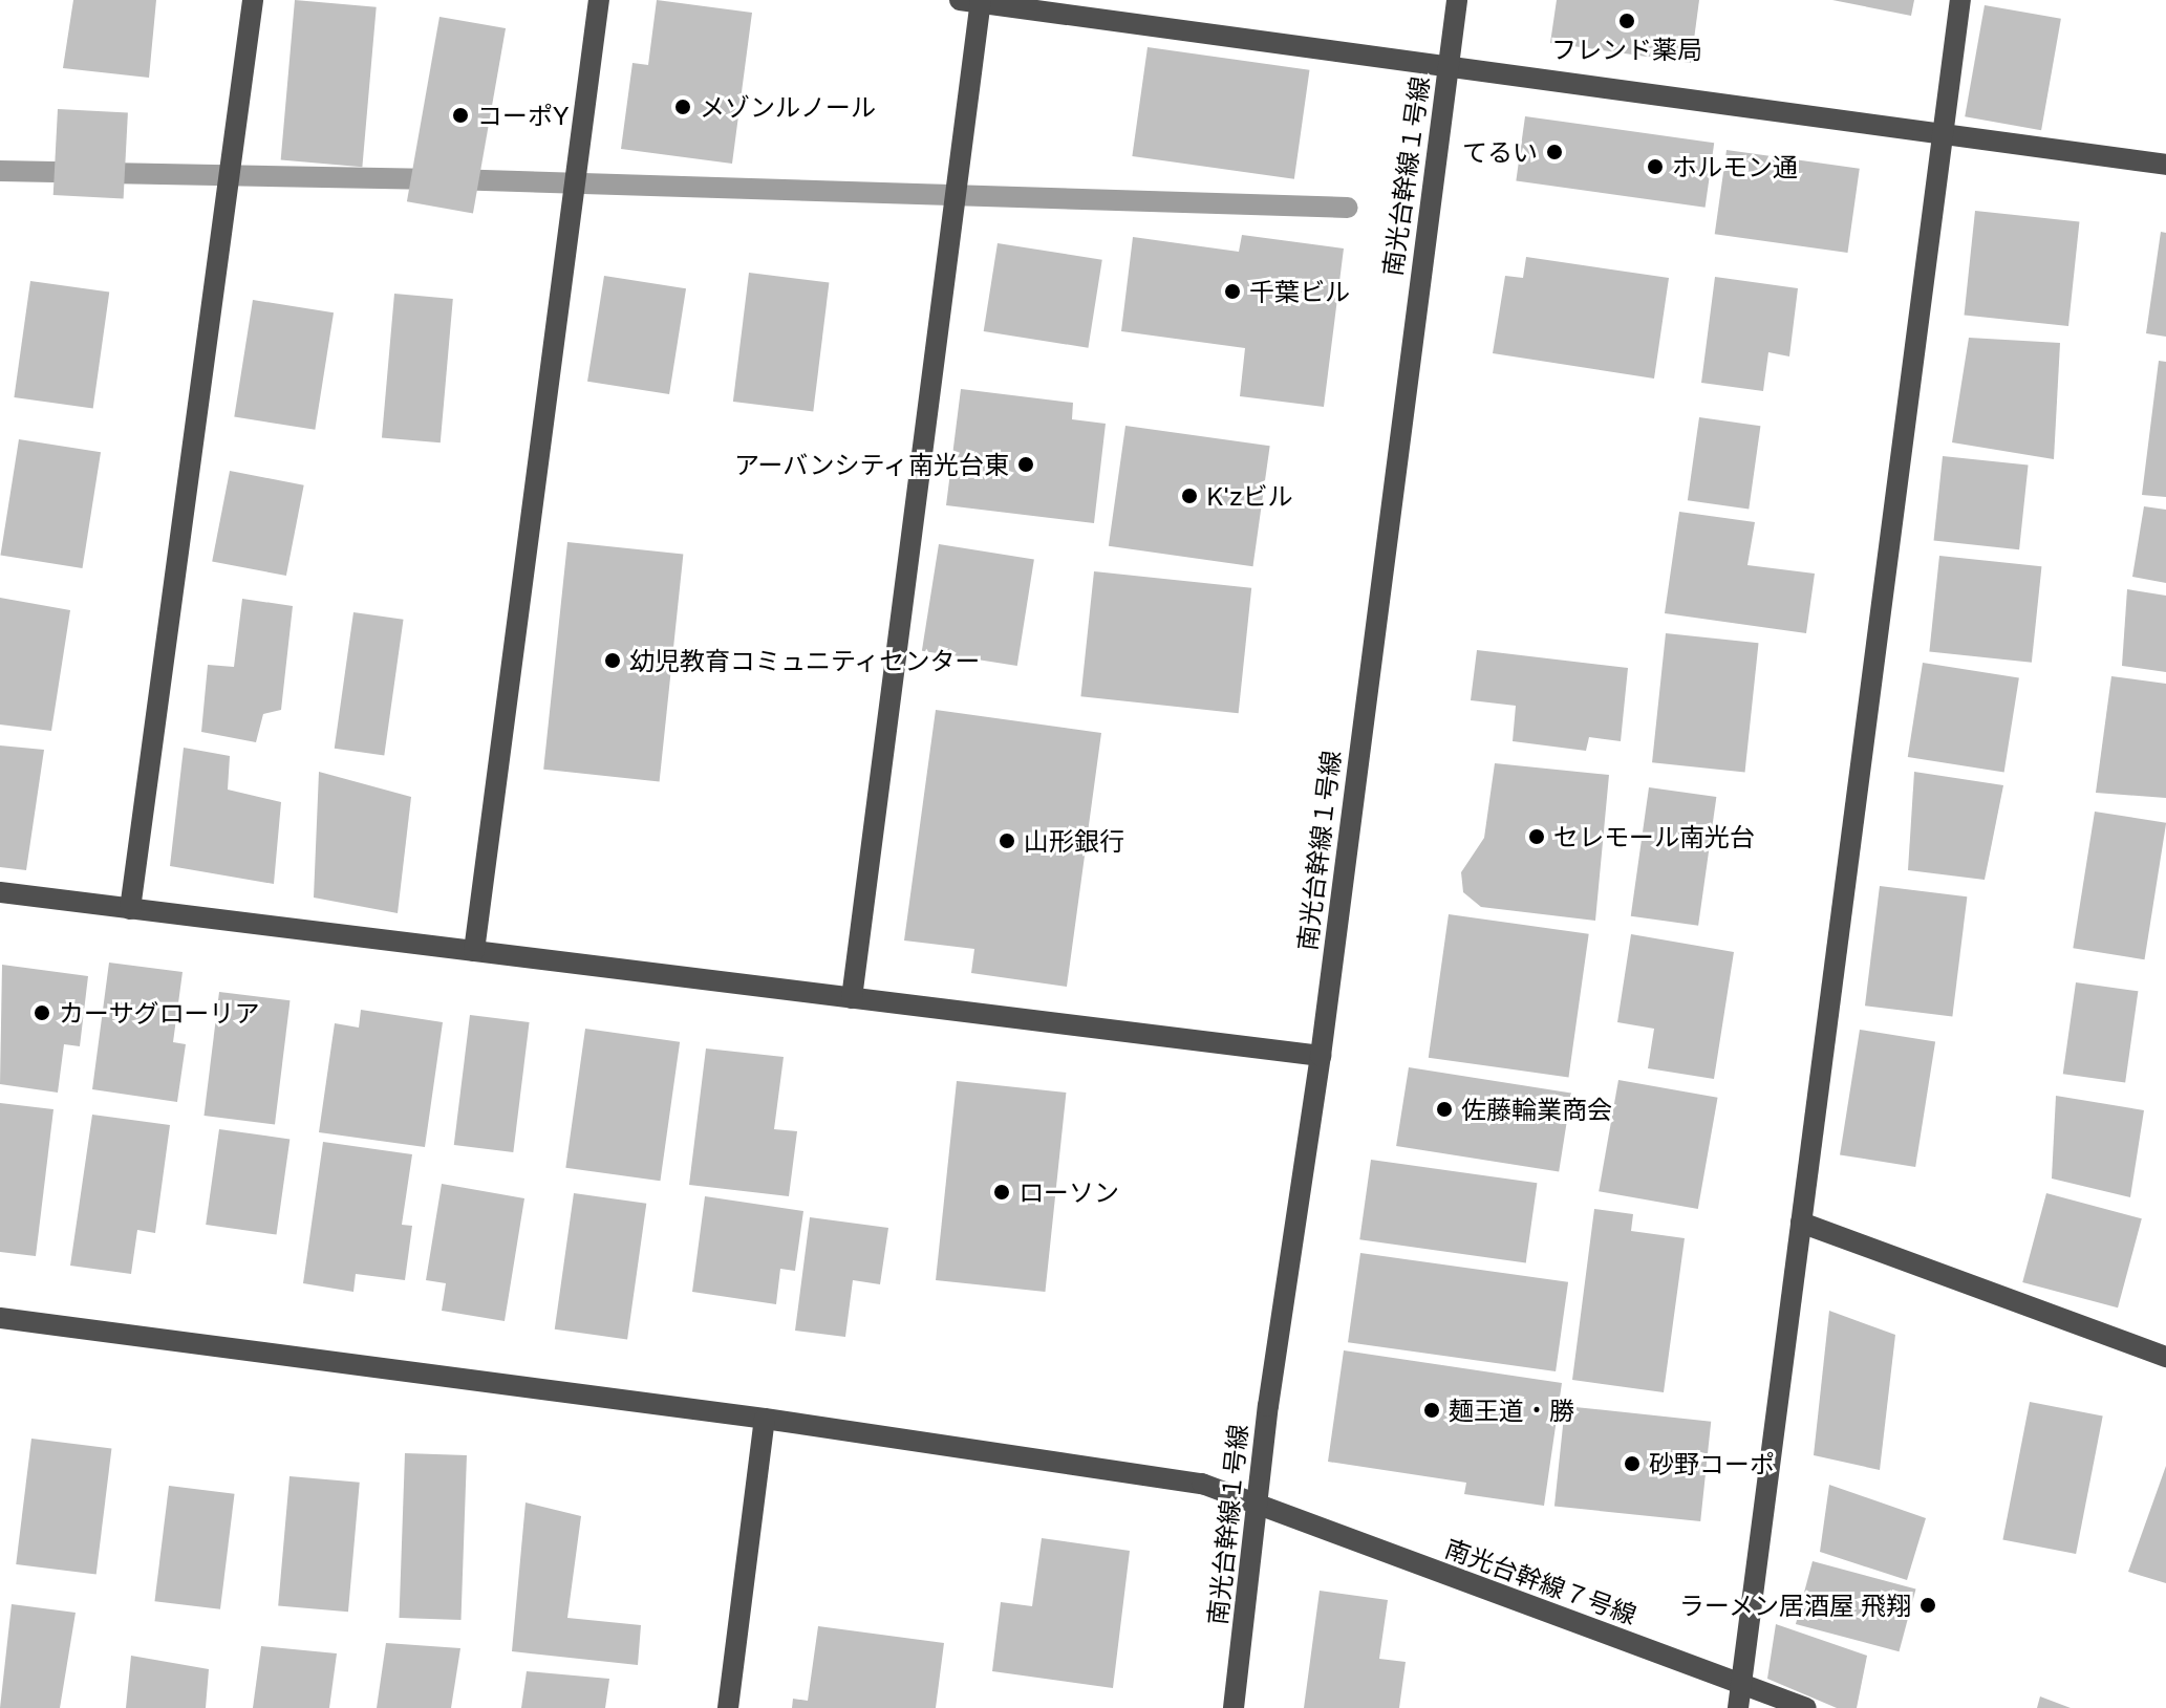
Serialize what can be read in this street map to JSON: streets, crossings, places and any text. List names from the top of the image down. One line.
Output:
{"streets":{"street":["南光台幹線１号線","南光台幹線７号線"]},"crossings":[["南光台幹線１号線","南光台幹線７号線"]],"places":["フレンド薬局","メゾンルノール","コーポY","てるい","ホルモン通","千葉ビル","アーバンシティ南光台東","K'zビル","幼児教育コミュニティセンター","セレモール南光台","山形銀行","カーサグローリア","佐藤輪業商会","ローソン","麺王道・勝","砂野コーポ","ラーメン居酒屋 飛翔"]}
